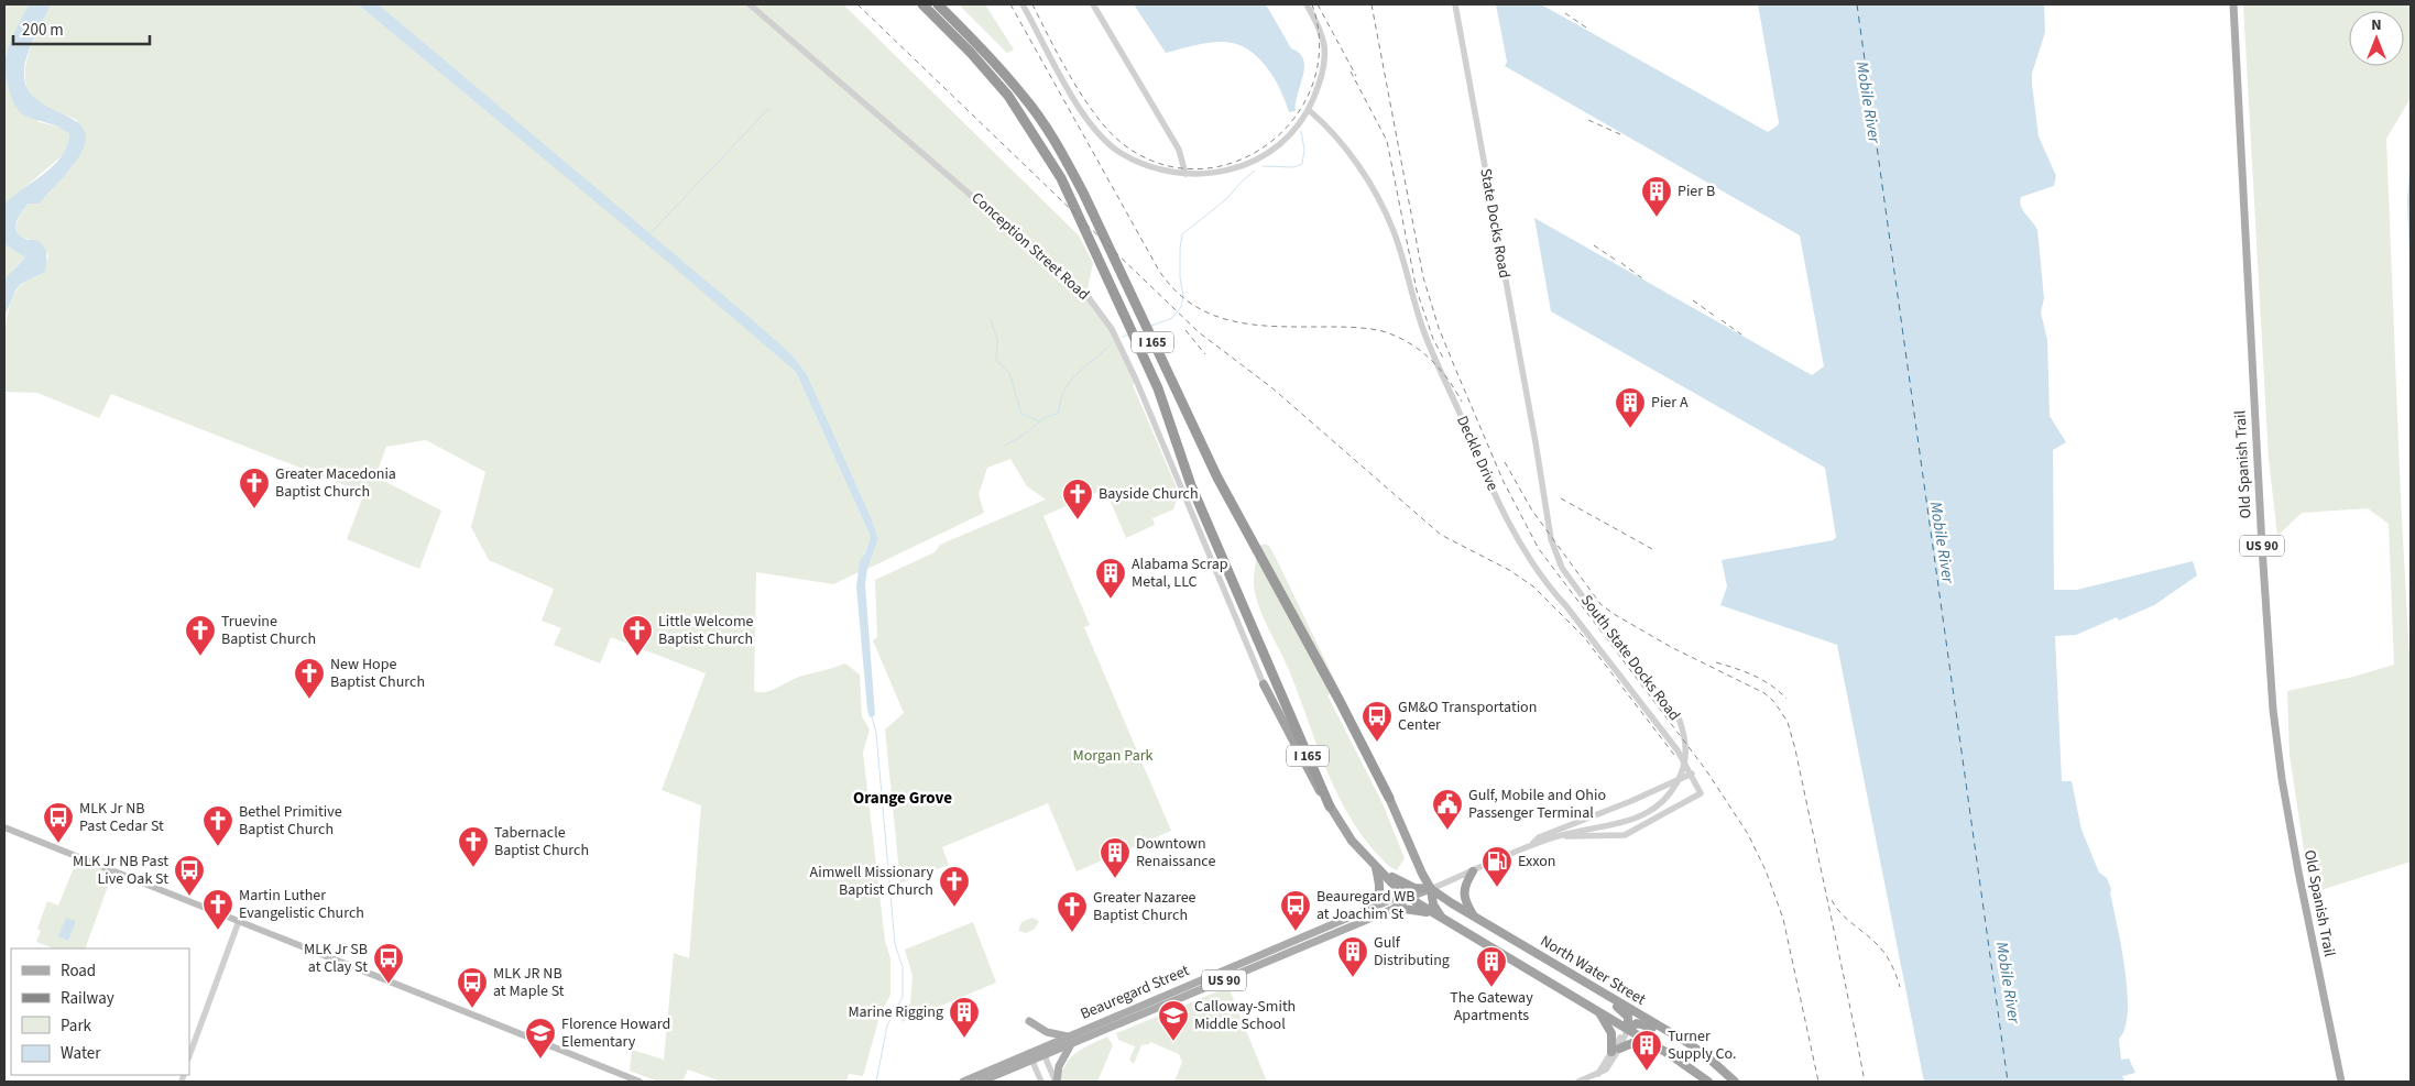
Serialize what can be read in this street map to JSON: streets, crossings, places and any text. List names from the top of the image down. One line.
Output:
{"streets":{"highway":["I 165","US 90","North Water Street"],"main road":["Old Spanish Trail","Beauregard Street"],"street":["State Docks Road","Conception Street Road","Deckle Drive","South State Docks Road"]},"crossings":[["State Docks Road","South State Docks Road"],["Deckle Drive","Beauregard Street"],["US 90","Beauregard Street"],["South State Docks Road","Beauregard Street"],["North Water Street","Beauregard Street"]],"districts":["Orange Grove"],"water":["Mobile River"],"parks":["Morgan Park"],"places":{"building":["Pier B","Pier A","Alabama Scrap Metal, LLC","Downtown Renaissance","Gulf Distributing","The Gateway Apartments","Marine Rigging","Turner Supply Co."],"church":["Greater Macedonia Baptist Church","Bayside Church","Truevine Baptist Church","Little Welcome Baptist Church","New Hope Baptist Church","Bethel Primitive Baptist Church","Tabernacle Baptist Church","Aimwell Missionary Baptist Church","Martin Luther Evangelistic Church","Greater Nazaree Baptist Church"],"bus stop":["GM&O Transportation Center","MLK Jr NB Past Cedar St","MLK Jr NB Past Live Oak St","Beauregard WB at Joachim St","MLK Jr SB at Clay St","MLK JR NB at Maple St"],"public building":["Gulf, Mobile and Ohio Passenger Terminal"],"fuel station":["Exxon"],"school or university":["Calloway-Smith Middle School","Florence Howard Elementary"]},"legend":["Road","Railway","Park","Water"],"scale_bar":"200 m","north":"top"}
